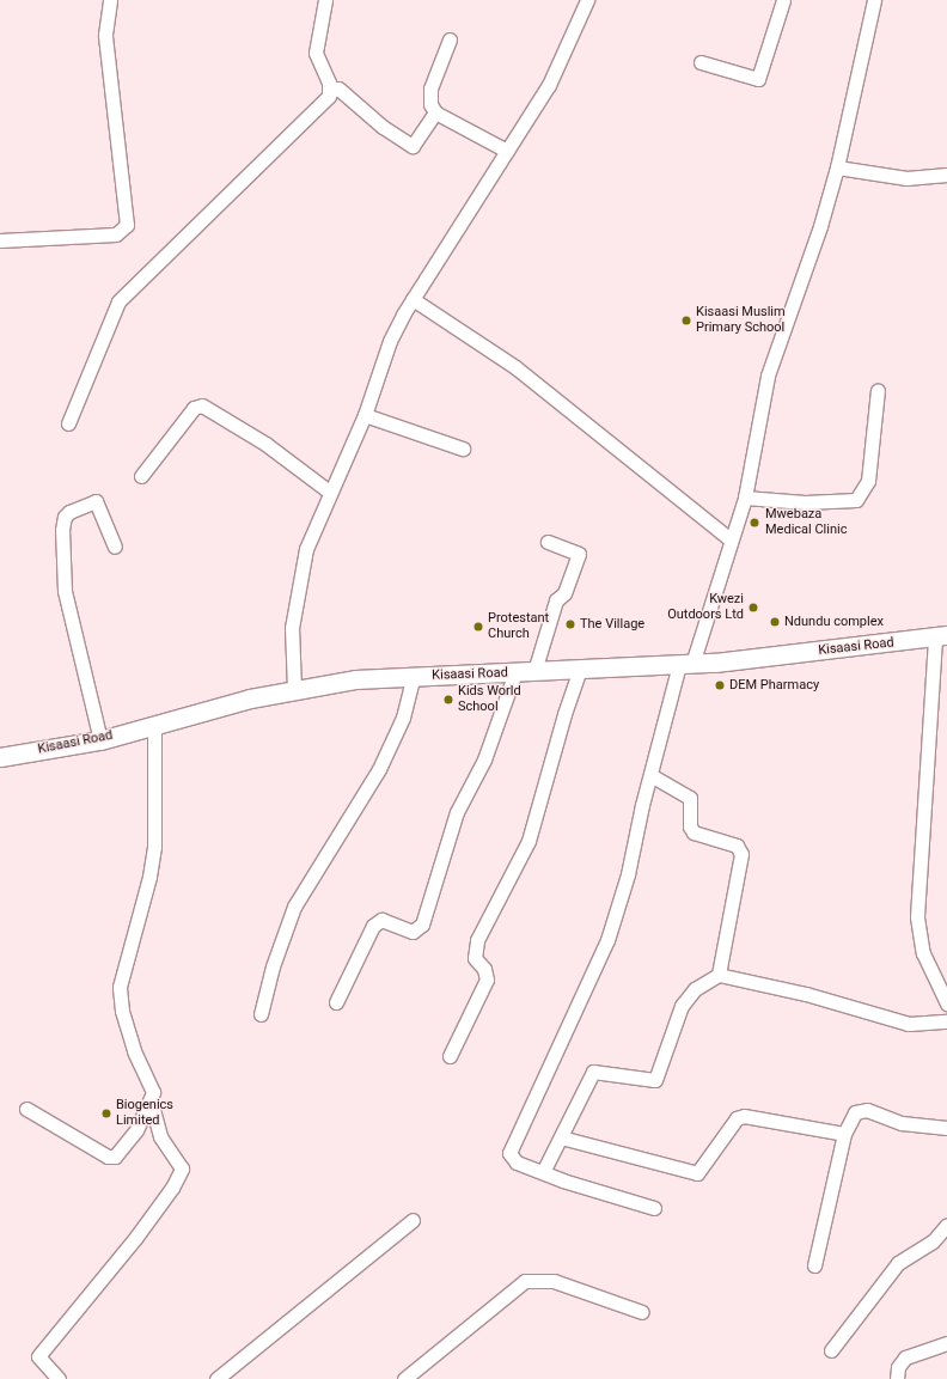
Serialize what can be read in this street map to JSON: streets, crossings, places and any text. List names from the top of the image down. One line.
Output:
{"streets":{"main road":["Kisaasi Road"]},"places":["Kisaasi Muslim Primary School","Mwebaza Medical Clinic","Kwezi Outdoors Ltd","Ndundu complex","The Village","Protestant Church","DEM Pharmacy","Kids World School","Biogenics Limited"]}
